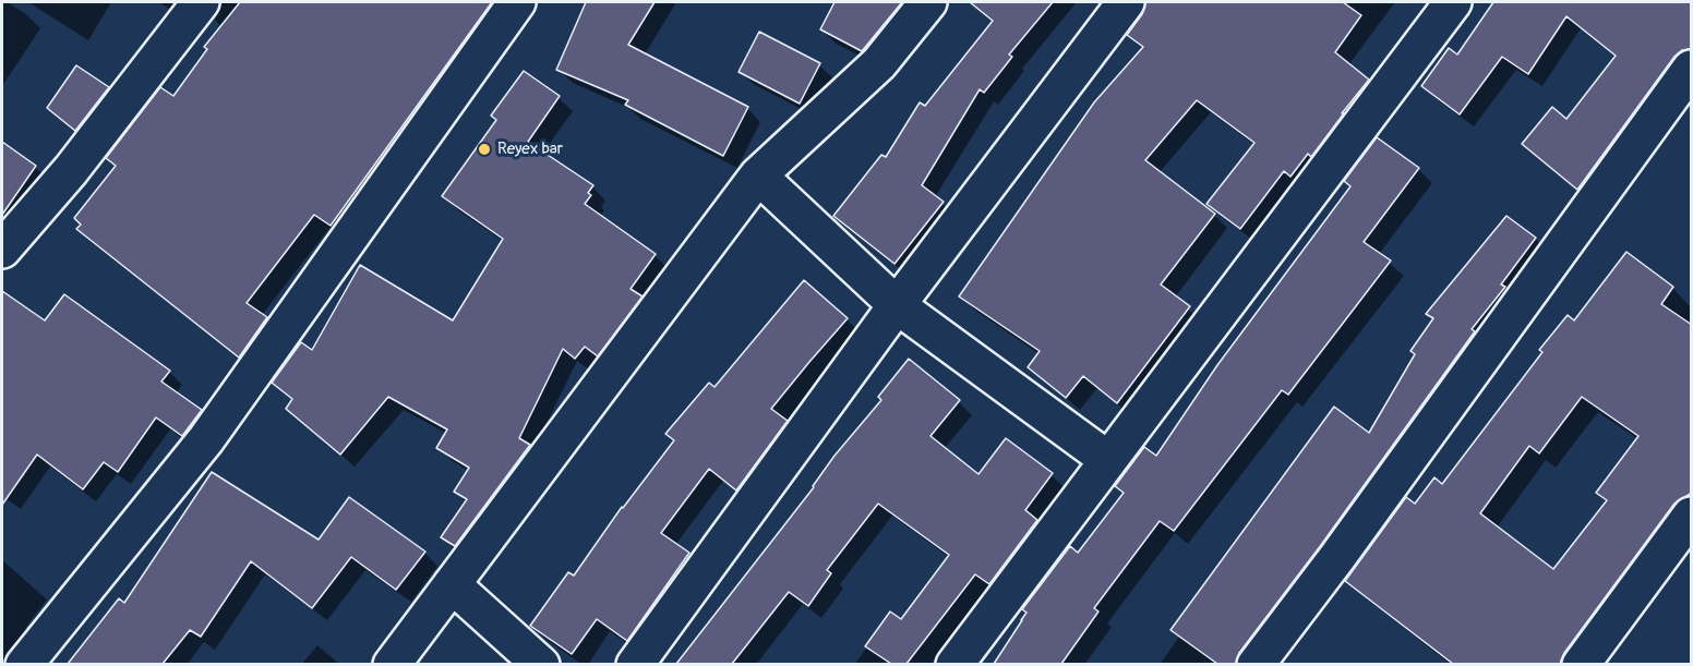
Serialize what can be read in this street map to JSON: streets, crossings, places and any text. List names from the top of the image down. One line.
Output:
{"places":["Reyex bar"]}
